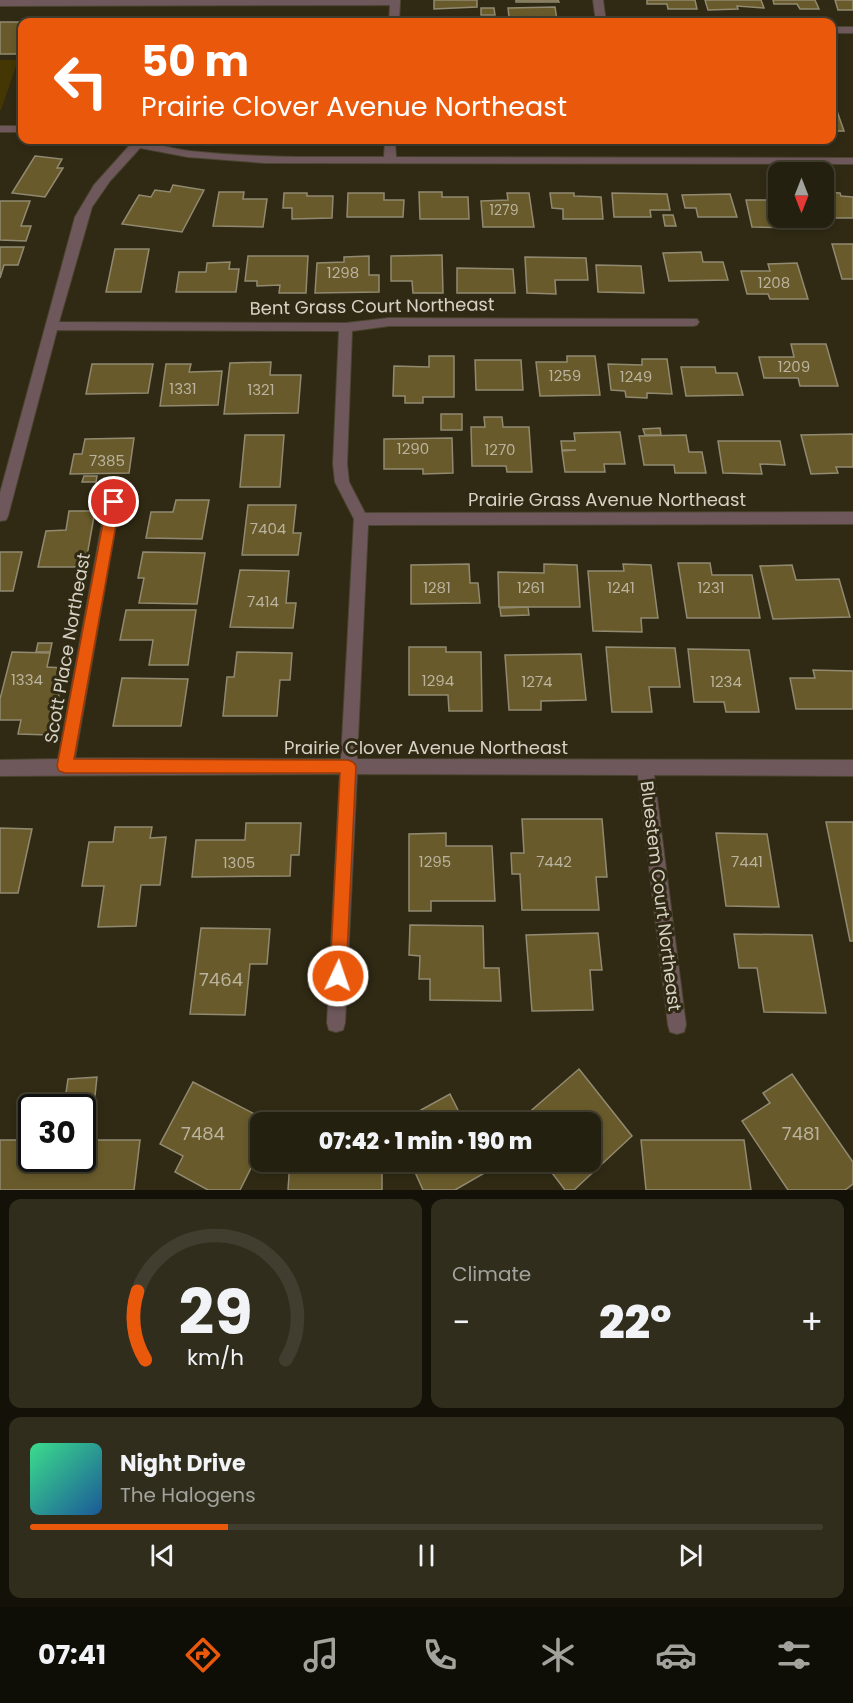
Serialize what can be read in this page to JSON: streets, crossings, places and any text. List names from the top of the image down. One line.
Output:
{"streets":{"street":["Bent Grass Court Northeast","Prairie Grass Avenue Northeast","Scott Place Northeast","Prairie Clover Avenue Northeast","Bluestem Court Northeast"]},"crossings":[["Scott Place Northeast","Prairie Clover Avenue Northeast"],["Prairie Clover Avenue Northeast","Bluestem Court Northeast"]],"house_numbers":["1279","1298","1208","1209","1259","1249","1331","1321","1290","1270","7385","7404","1281","1261","1241","1231","7414","1334","1294","1274","1234","1295","7442","7441","1305","7464","7484","7481"],"north":"bottom","page":{"turn":["50 m","Prairie Clover Avenue Northeast"],"limit":"30","trip":"07:42 · 1 min · 190 m","tile":"Climate","heat":["−","22°","+"],"song":["Night Drive","The Halogens"],"tabs":"07:41","gauge":["29","km/h"]}}
